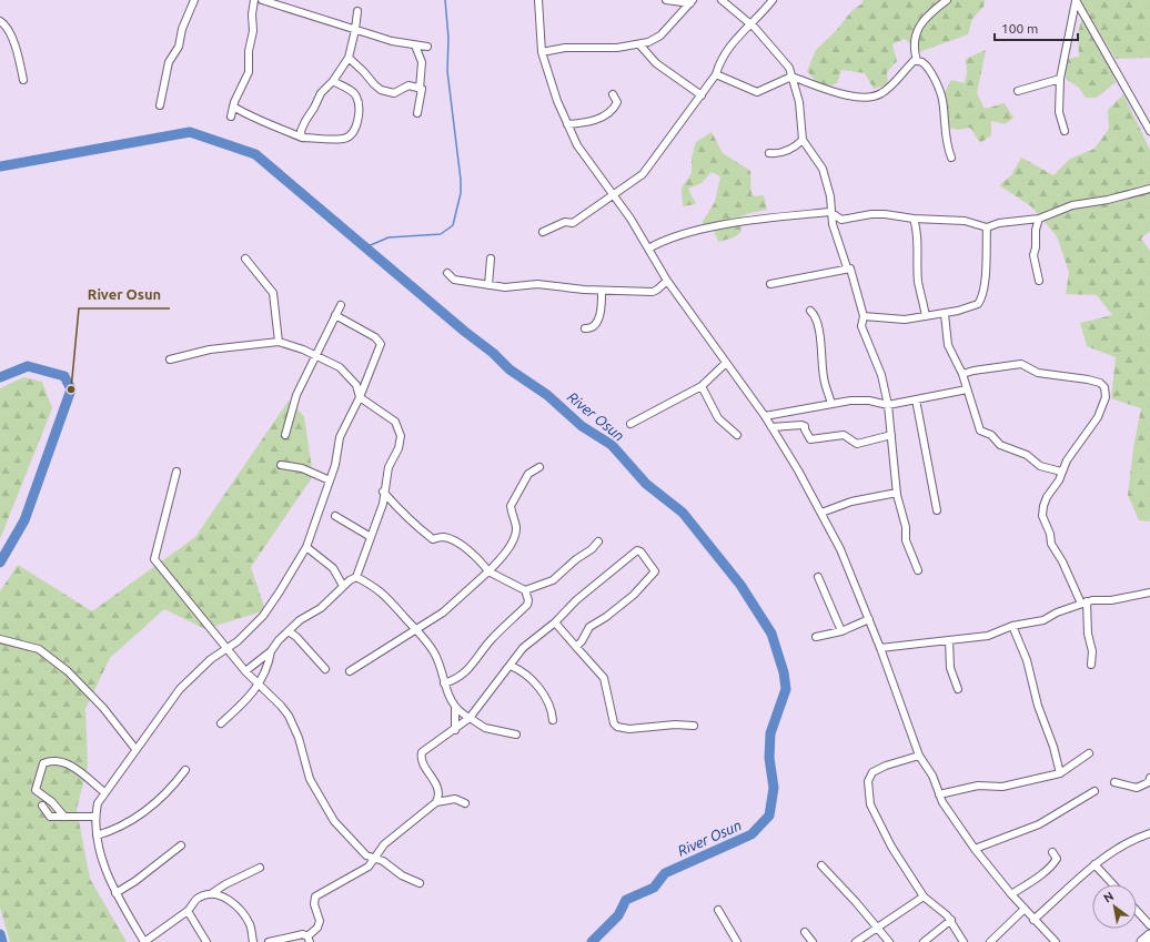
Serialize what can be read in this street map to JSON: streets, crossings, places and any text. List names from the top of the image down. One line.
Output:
{"water":["River Osun"],"places":["River Osun"],"scale_bar":"100 m","north":"top left"}
